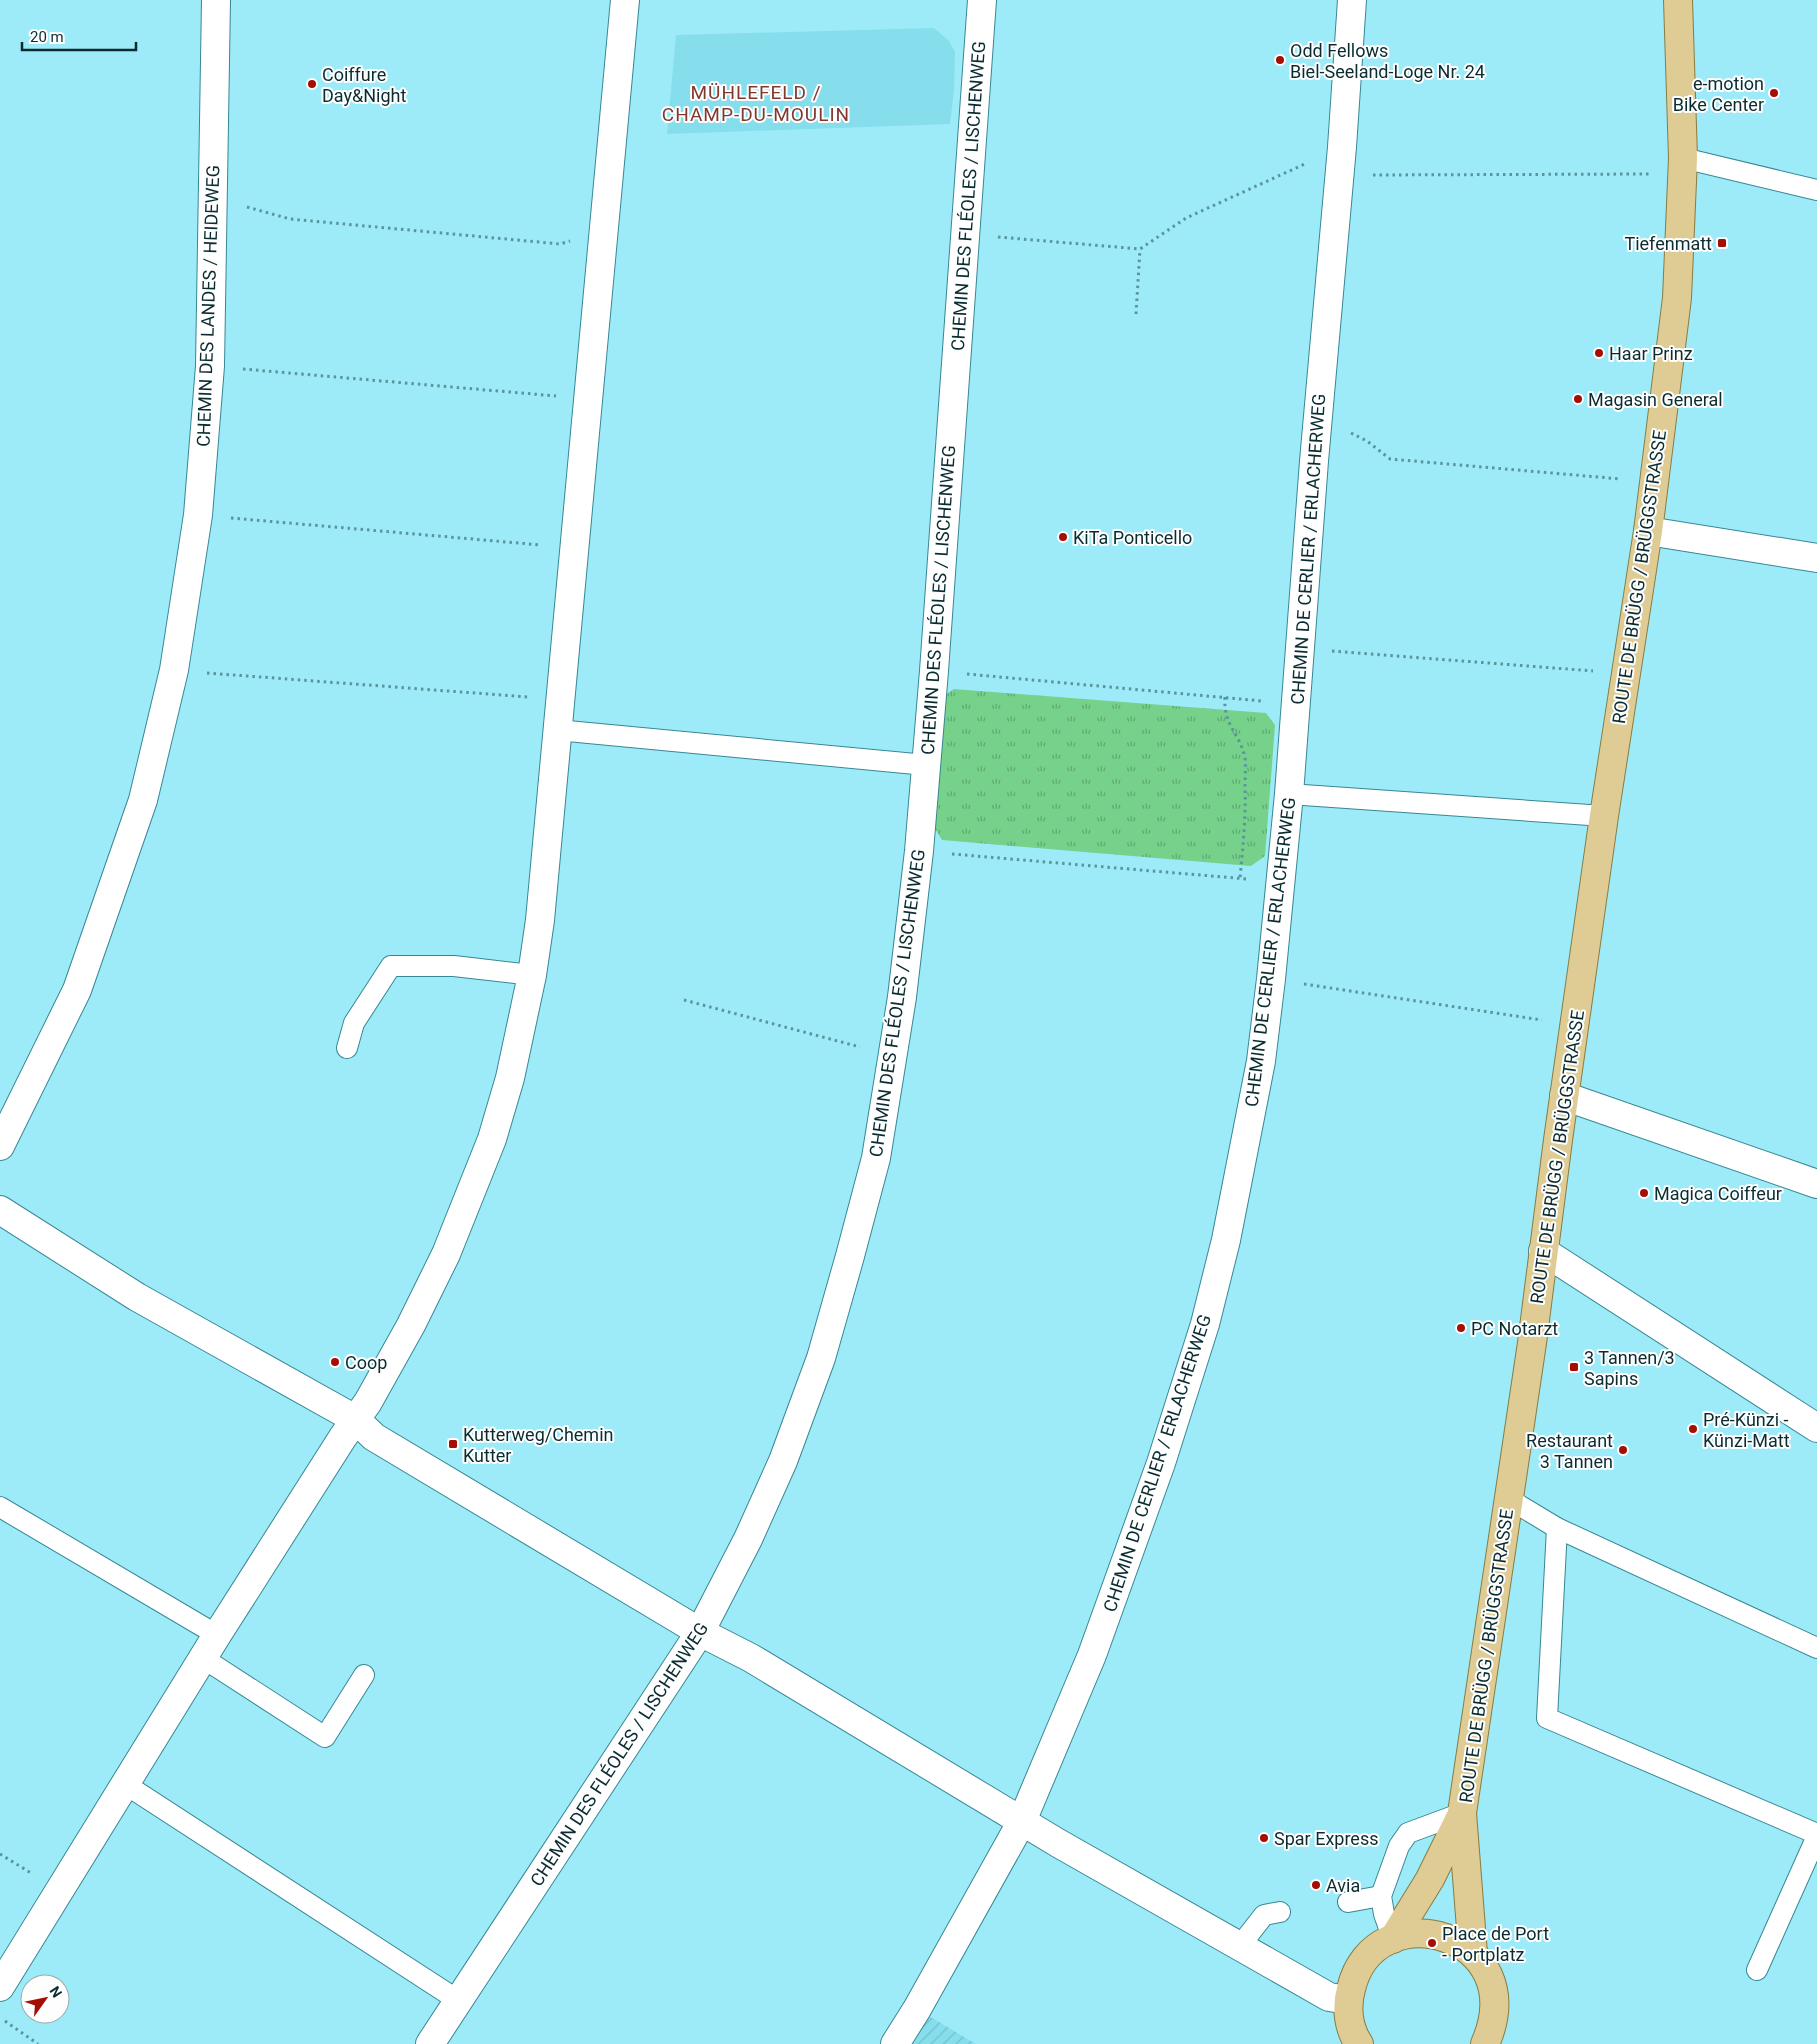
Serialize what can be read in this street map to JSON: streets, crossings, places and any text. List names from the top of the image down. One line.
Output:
{"streets":{"main road":["ROUTE DE BRÜGG / BRÜGGSTRASSE"],"street":["CHEMIN DES FLÉOLES / LISCHENWEG","CHEMIN DES LANDES / HEIDEWEG","CHEMIN DE CERLIER / ERLACHERWEG"]},"districts":["MÜHLEFELD / CHAMP-DU-MOULIN"],"places":{"other":["Odd Fellows Biel-Seeland-Loge Nr. 24","Coiffure Day&Night","e-motion Bike Center","Haar Prinz","Magasin General","KiTa Ponticello","Magica Coiffeur","PC Notarzt","Coop","Pré-Künzi - Künzi-Matt","Restaurant 3 Tannen","Spar Express","Avia","Place de Port - Portplatz"],"transit":["Tiefenmatt","3 Tannen/3 Sapins","Kutterweg/Chemin Kutter"]},"scale_bar":"20 m","north":"top right"}
